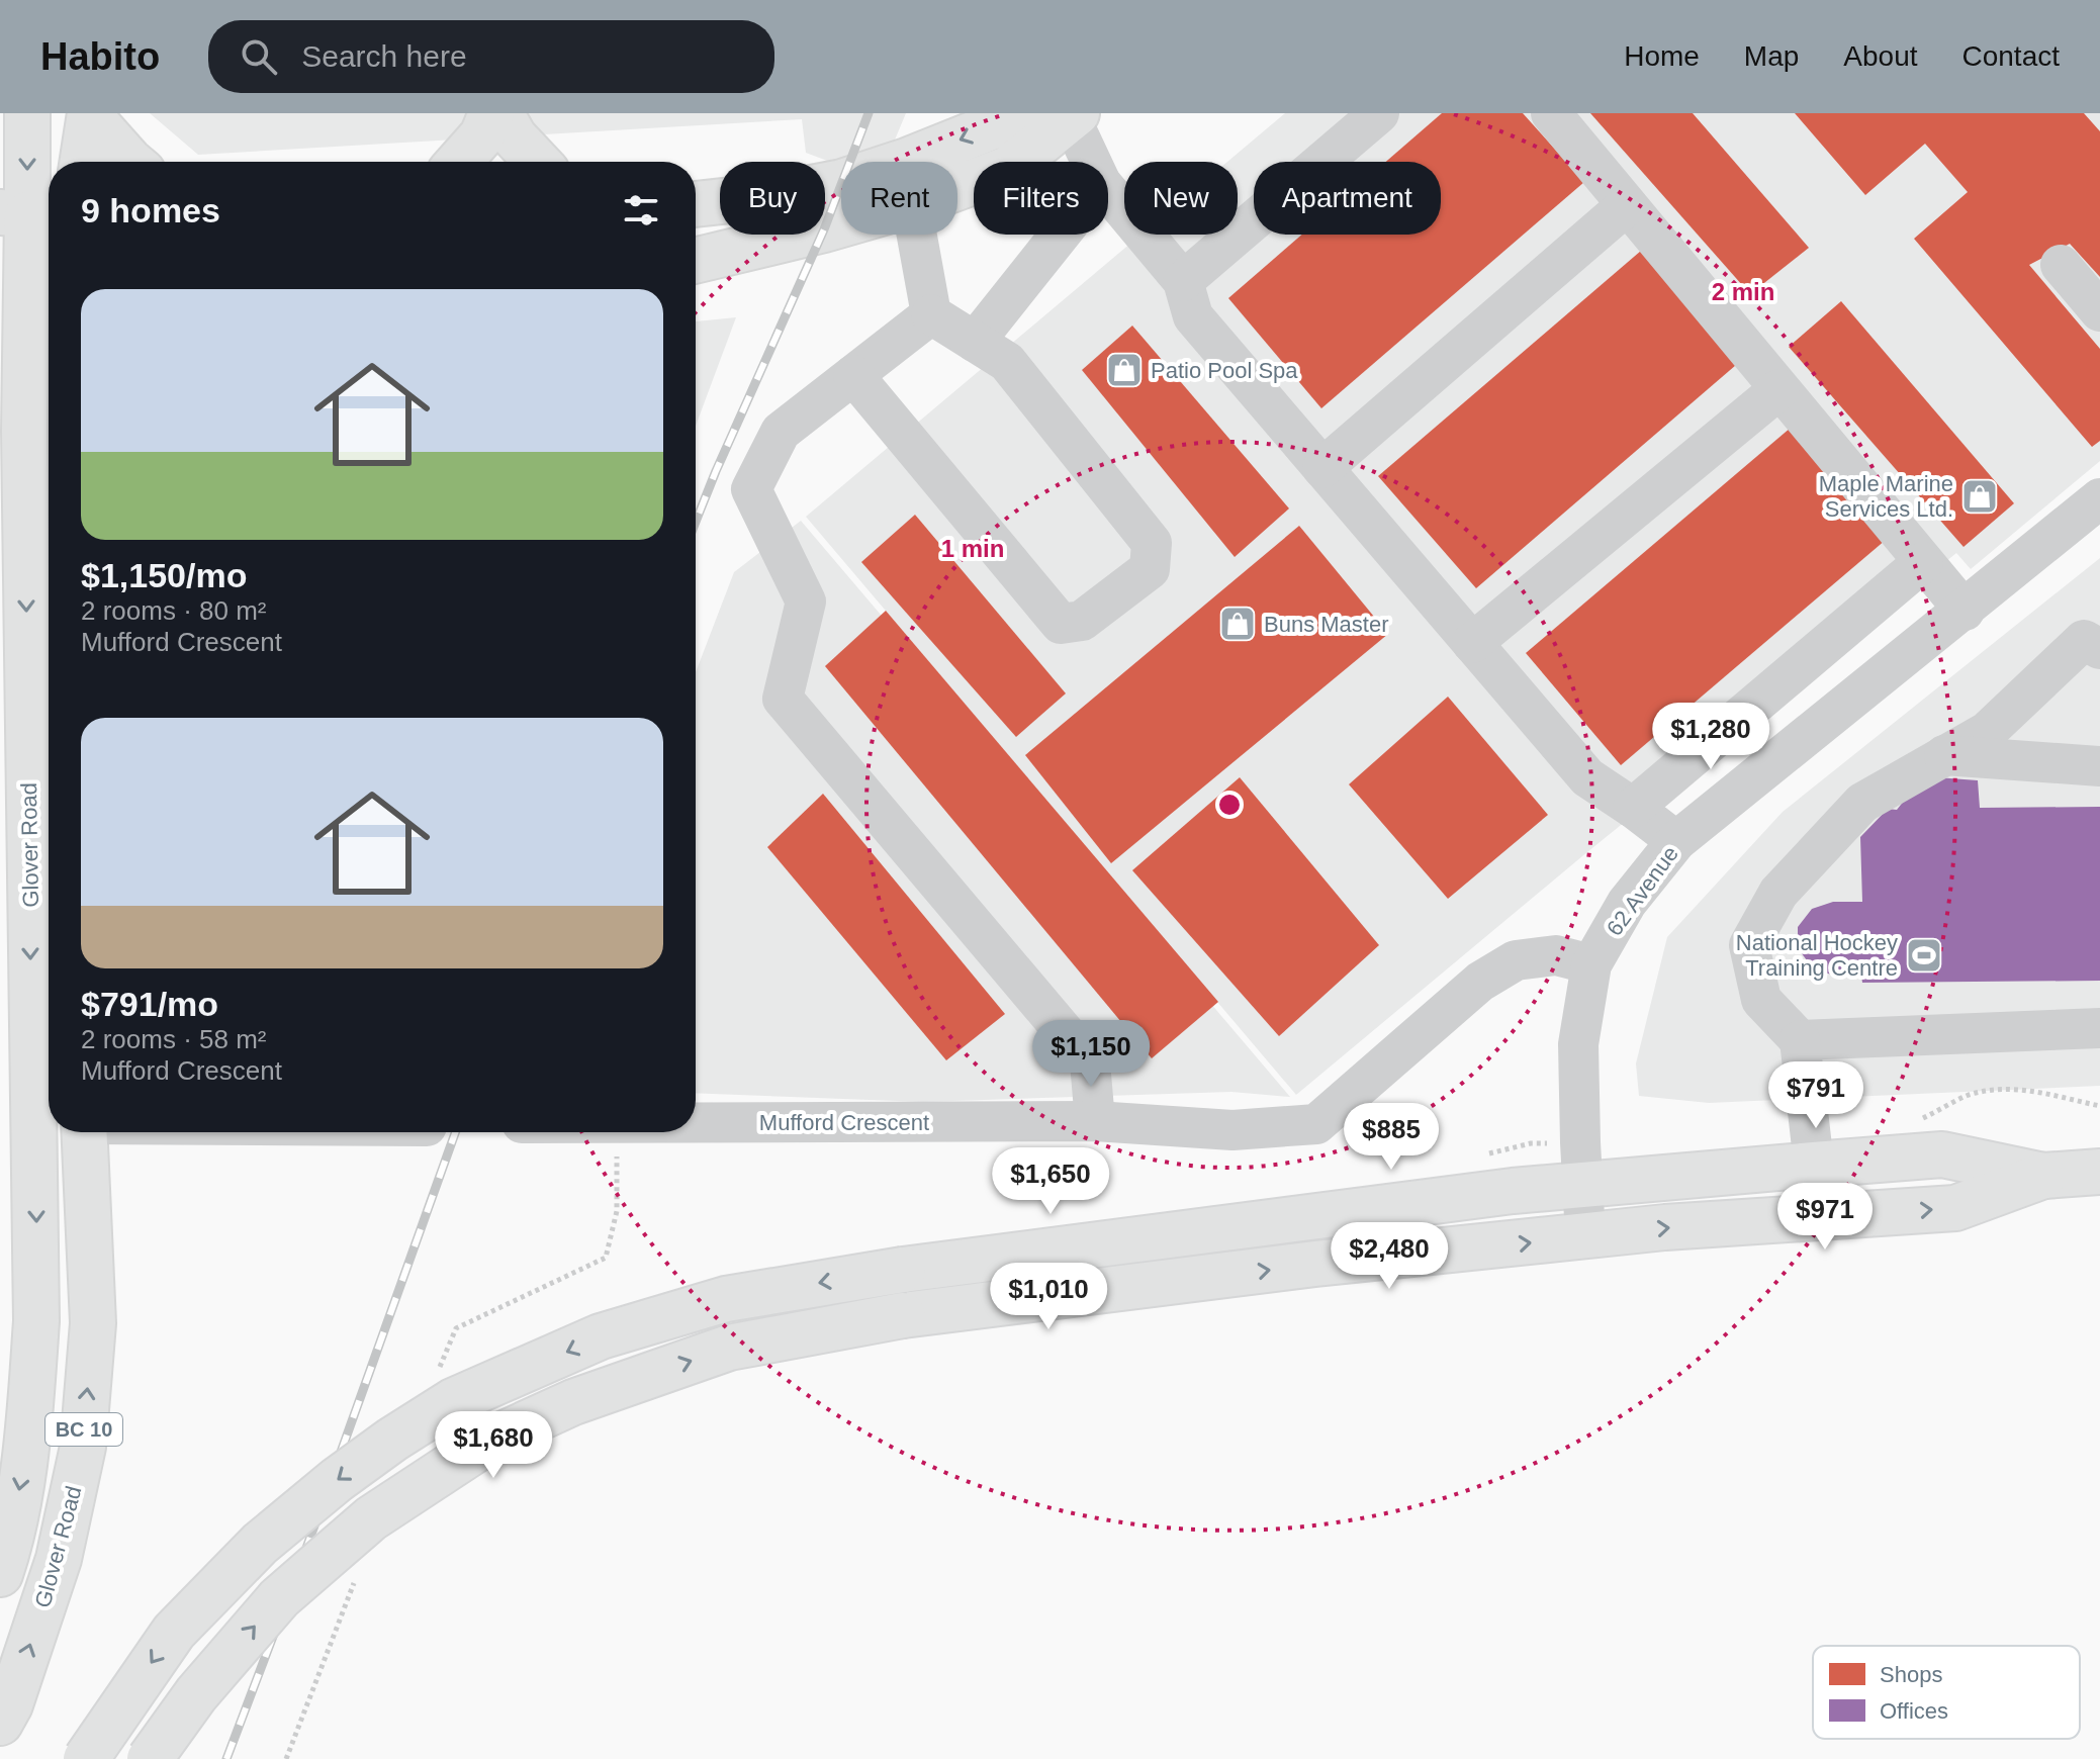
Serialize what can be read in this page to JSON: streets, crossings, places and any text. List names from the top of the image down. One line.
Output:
{"streets":{"main road":["Glover Road","BC 10"],"street":["62 Avenue","Mufford Crescent"]},"crossings":[["62 Avenue","Mufford Crescent"]],"places":{"shop":["Patio Pool Spa","Maple Marine Services Ltd.","Buns Master"],"sports":["National Hockey Training Centre"]},"legend":["Shops","Offices"],"page":{"header":"Habito","search":"Search here","nav":["Home","Map","About","Contact"],"chip":["Buy","Rent","Filters","New","Apartment"],"heading":"9 homes","list":[{"name":"$1,150/mo","note":"2 rooms · 80 m² · Mufford Crescent"},{"name":"$791/mo","note":"2 rooms · 58 m² · Mufford Crescent"}],"price":["$1,280","$1,150","$791","$885","$1,650","$971","$2,480","$1,010","$1,680"]},"rings":["2 min","1 min"]}
